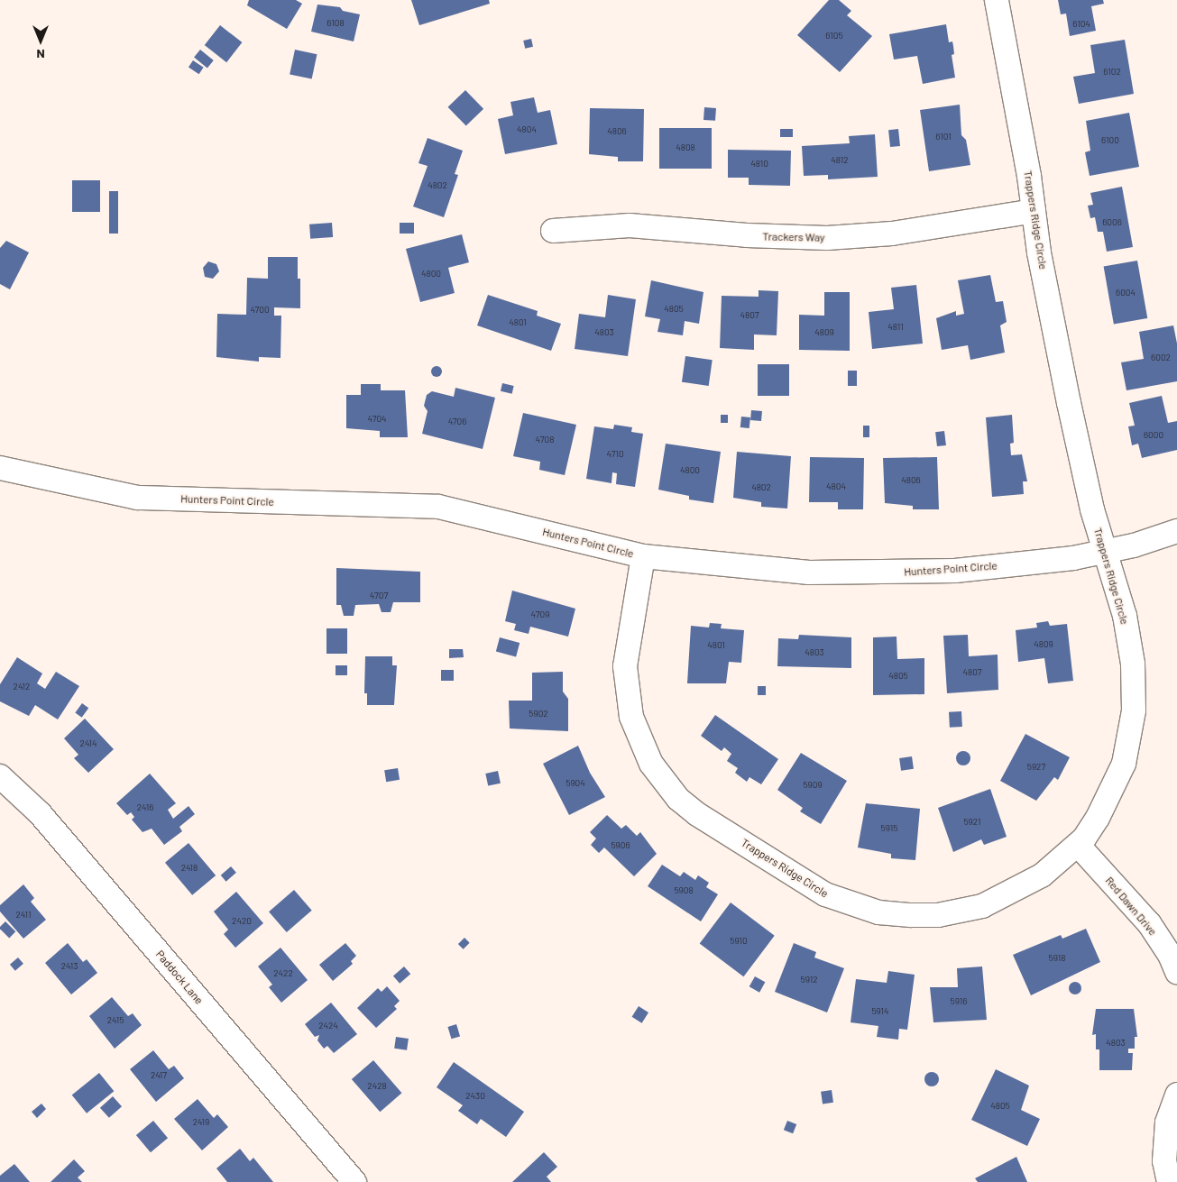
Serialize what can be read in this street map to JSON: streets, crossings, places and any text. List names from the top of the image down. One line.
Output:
{"streets":{"street":["Trappers Ridge Circle","Trackers Way","Hunters Point Circle","Red Dawn Drive","Paddock Lane"]},"crossings":[["Trappers Ridge Circle","Trackers Way"],["Trappers Ridge Circle","Hunters Point Circle"],["Trappers Ridge Circle","Red Dawn Drive"]],"house_numbers":["6108","6104","6105","6102","4804","4806","6101","6100","4808","4812","4810","4802","6006","4800","6004","4805","4700","4807","4801","4811","4803","4809","6002","4704","4706","6000","4708","4710","4800","4806","4804","4802","4707","4709","4809","4801","4803","4807","4805","2412","5902","2414","5927","5904","5909","2416","5921","5915","5906","2418","5908","2411","2420","5910","5918","2413","2422","5912","5916","5914","2415","2424","4803","2417","2428","2430","4805","2419"],"north":"bottom"}
